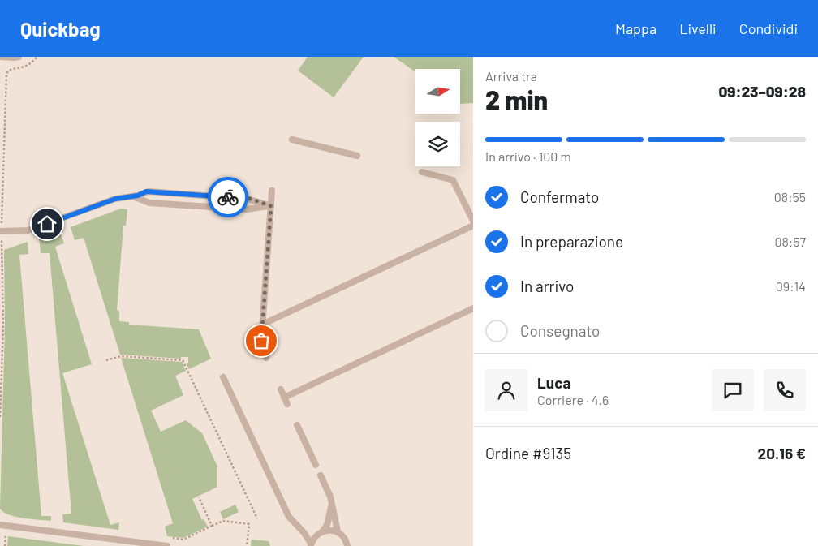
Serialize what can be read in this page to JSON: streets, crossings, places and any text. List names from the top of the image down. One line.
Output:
{"north":"right","page":{"header":"Quickbag","nav":["Mappa","Livelli","Condividi"],"heading":["2 min","Arriva tra","09:23–09:28"],"panel":["Luca","Corriere · 4.6","Ordine #9135","20.16 €"],"bar":"In arrivo · 100 m","list":[["Confermato","08:55"],["In preparazione","08:57"],["In arrivo","09:14"],"Consegnato"]}}
